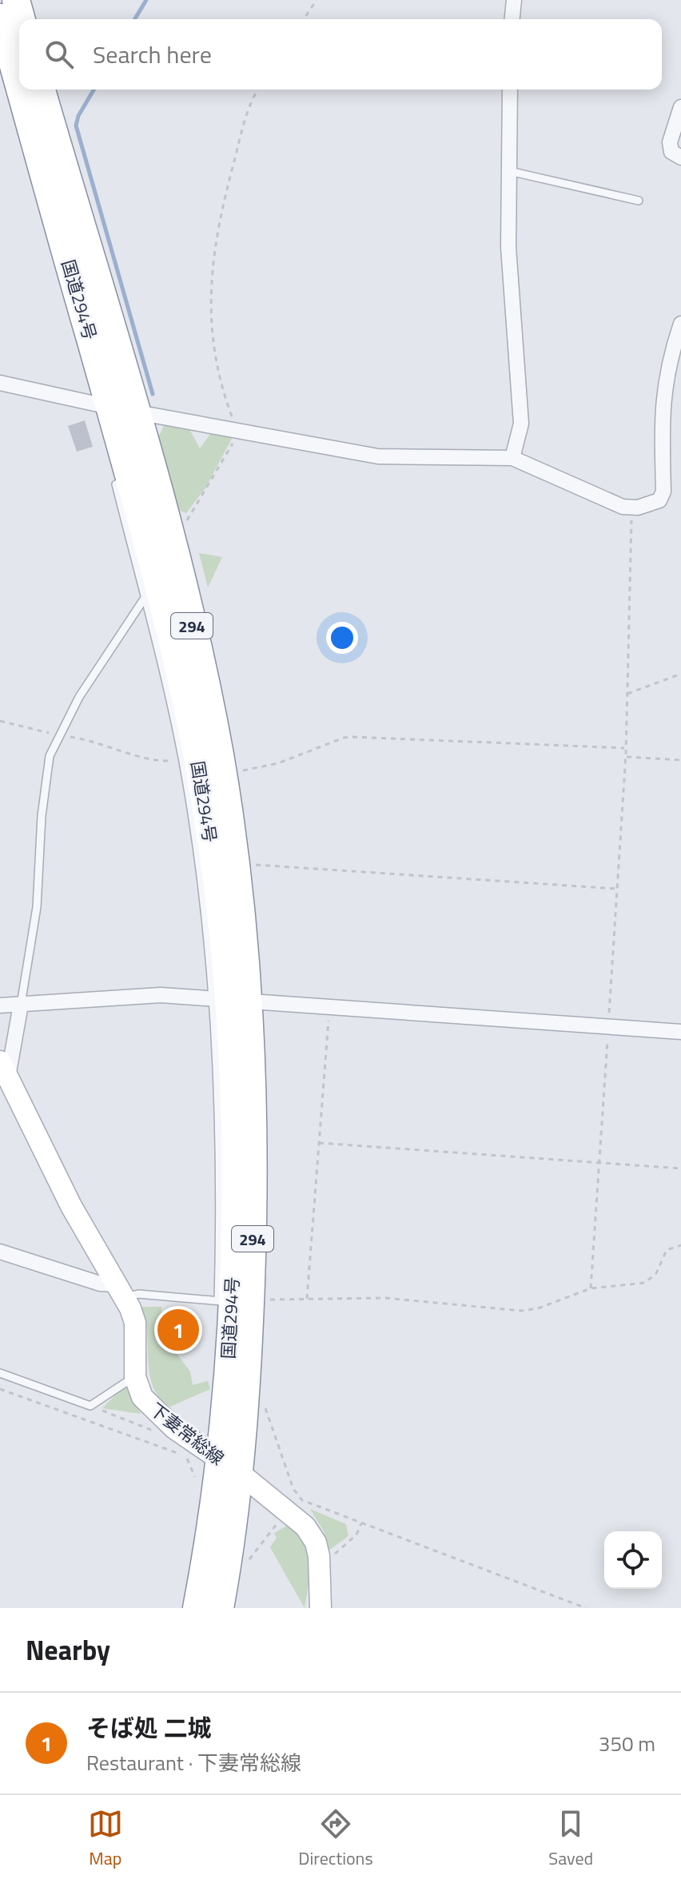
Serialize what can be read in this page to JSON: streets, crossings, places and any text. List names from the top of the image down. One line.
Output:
{"streets":{"highway":["国道294号","294"],"main road":["下妻常総線"]},"crossings":[["国道294号","下妻常総線"]],"page":{"search":"Search here","pins":"1","heading":"Nearby","list":[{"mark":"1","name":"そば処 二城","note":"Restaurant · 下妻常総線","value":"350 m"}],"nav":["Map","Directions","Saved"]}}
